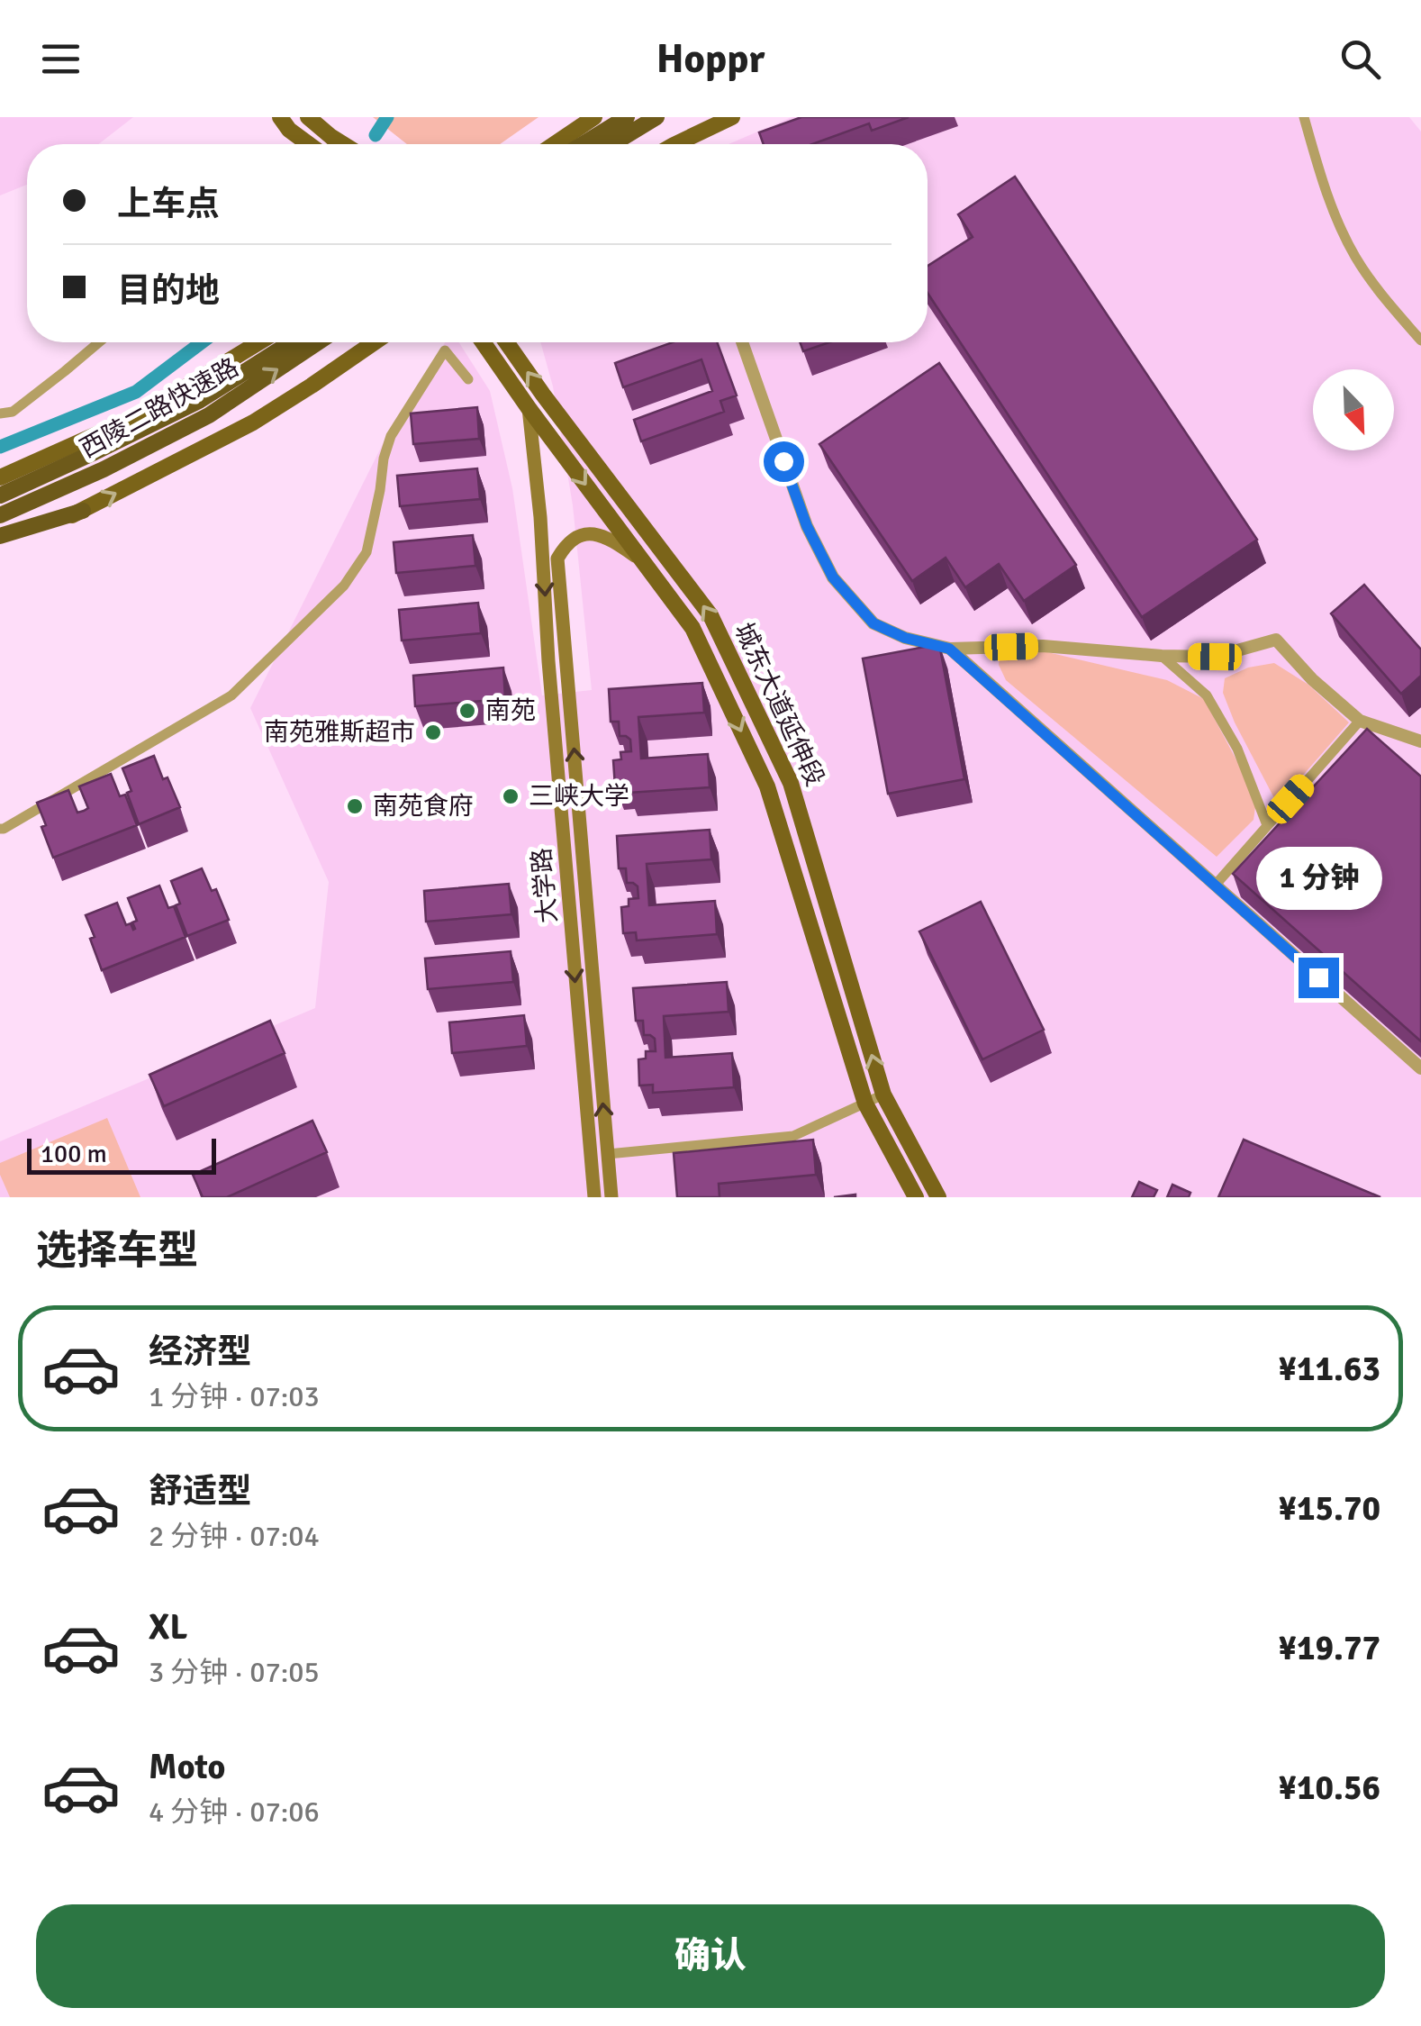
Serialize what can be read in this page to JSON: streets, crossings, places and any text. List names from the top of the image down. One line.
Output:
{"streets":{"highway":["西陵二路快速路"],"main road":["城东大道延伸段","大学路"]},"crossings":[["城东大道延伸段","大学路"]],"places":["南苑","南苑雅斯超市","三峡大学","南苑食府"],"scale_bar":"100 m","north":"bottom right","page":{"header":"Hoppr","banner":["上车点","目的地"],"bubble":"1 分钟","scale":"100 m","heading":"选择车型","list":[{"name":"经济型","note":"1 分钟 · 07:03","value":"¥11.63"},{"name":"舒适型","note":"2 分钟 · 07:04","value":"¥15.70"},{"name":"XL","note":"3 分钟 · 07:05","value":"¥19.77"},{"name":"Moto","note":"4 分钟 · 07:06","value":"¥10.56"}],"buttons":"确认"}}
